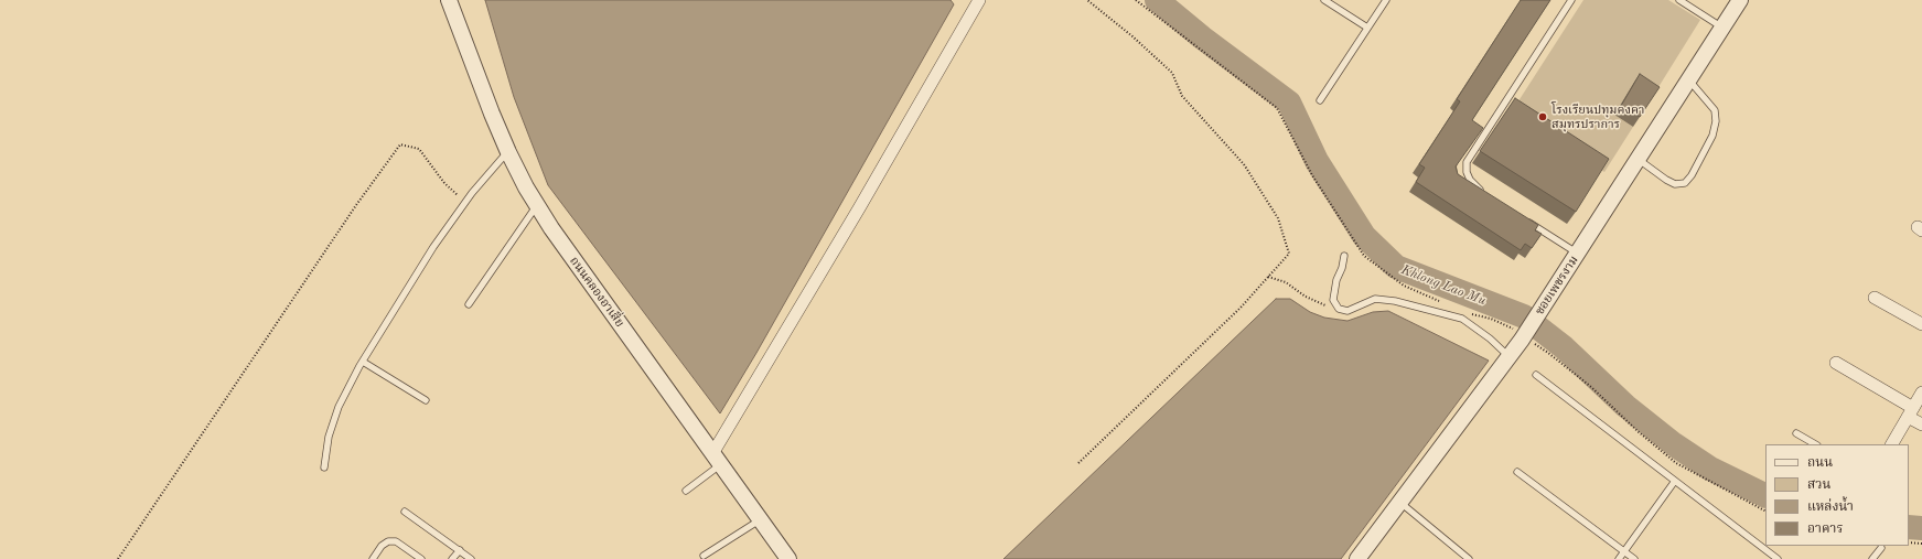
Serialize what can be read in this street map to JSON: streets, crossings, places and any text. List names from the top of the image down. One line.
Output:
{"streets":{"street":["ซอยเพชรงาม","ถนนคลองอาเสี่ย"]},"water":["Khlong Lao Mu"],"places":["โรงเรียนปทุมคงคา สมุทรปราการ"],"legend":["ถนน","สวน","แหล่งน้ำ","อาคาร"]}
